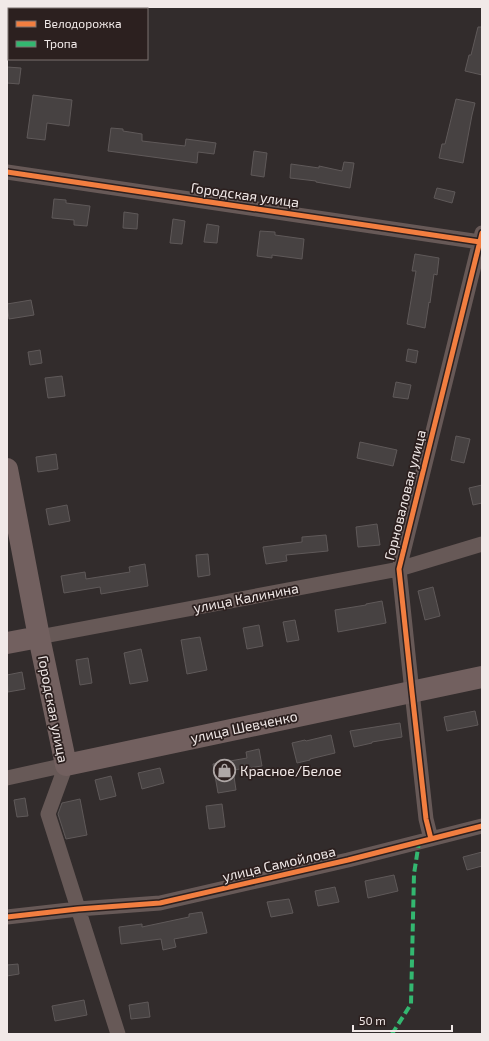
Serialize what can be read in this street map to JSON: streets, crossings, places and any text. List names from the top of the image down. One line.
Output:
{"streets":{"main road":["Городская улица","улица Калинина","улица Шевченко"],"street":["Горноваловая улица","улица Самойлова"]},"crossings":[["Городская улица","Горноваловая улица"],["Городская улица","улица Калинина"],["Городская улица","улица Шевченко"],["Городская улица","улица Самойлова"],["Горноваловая улица","улица Калинина"],["Горноваловая улица","улица Шевченко"],["Горноваловая улица","улица Самойлова"]],"places":{"shop":["Красное/Белое"]},"legend":["Велодорожка","Тропа"],"scale_bar":"50 m"}
